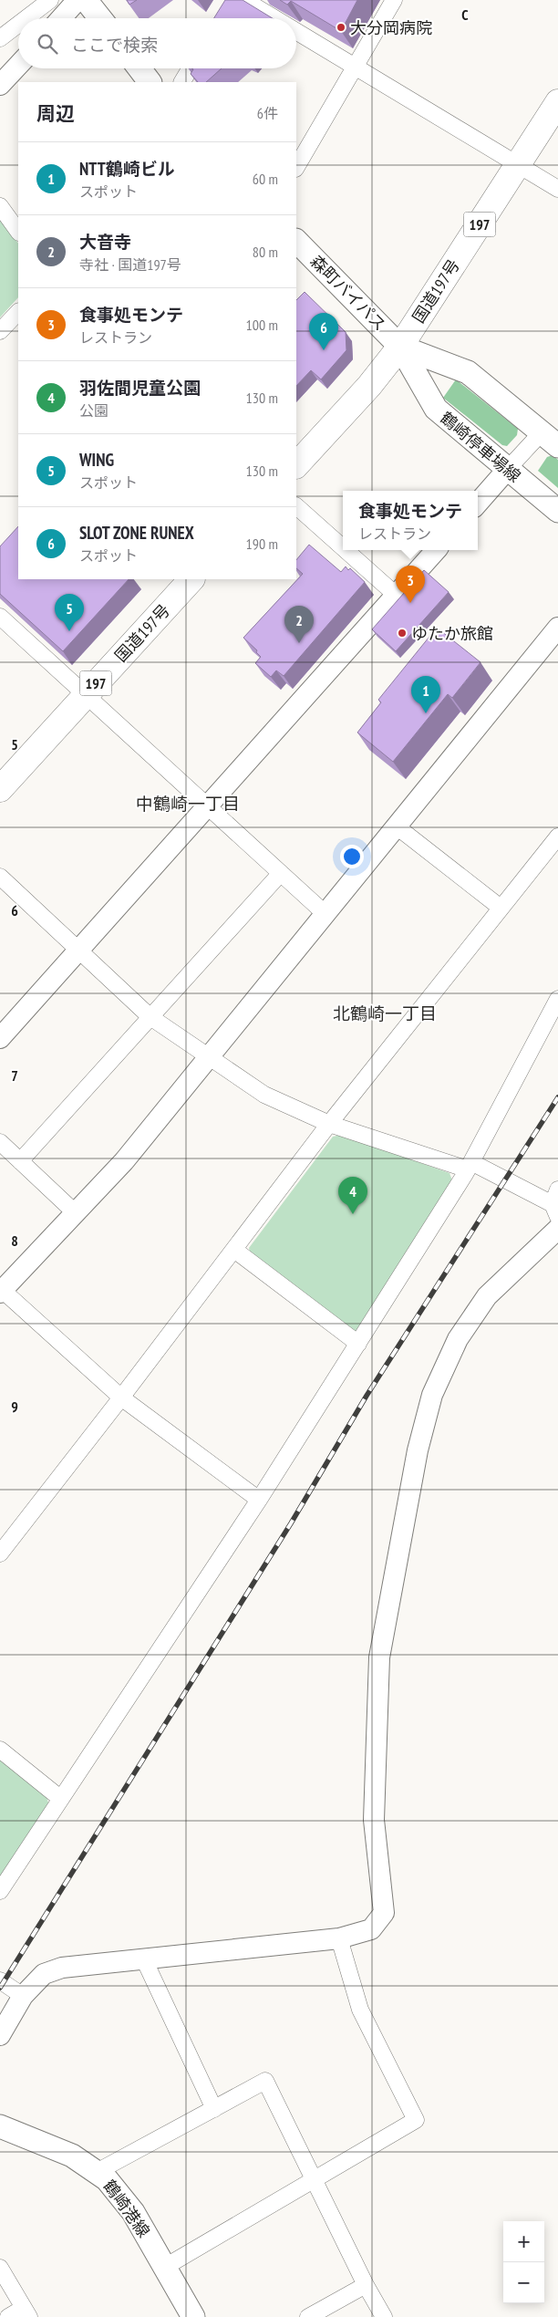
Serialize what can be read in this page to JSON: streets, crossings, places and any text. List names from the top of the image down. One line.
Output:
{"streets":{"highway":["197","国道197号"],"main road":["森町バイパス","鶴崎停車場線","鶴崎港線"]},"crossings":[["国道197号","森町バイパス"],["国道197号","鶴崎停車場線"],["森町バイパス","鶴崎停車場線"]],"districts":["中鶴崎一丁目","北鶴崎一丁目"],"places":["大分岡病院","ゆたか旅館"],"page":{"search":"ここで検索","heading":["周辺","6件"],"list":[{"mark":"1","name":"NTT鶴崎ビル","note":"スポット","value":"60 m"},{"mark":"2","name":"大音寺","note":"寺社 · 国道197号","value":"80 m"},{"mark":"3","name":"食事処モンテ","note":"レストラン","value":"100 m"},{"mark":"4","name":"羽佐間児童公園","note":"公園","value":"130 m"},{"mark":"5","name":"WING","note":"スポット","value":"130 m"},{"mark":"6","name":"SLOT ZONE RUNEX","note":"スポット","value":"190 m"}],"pins":["6","3","5","2","1","4"],"popup":["食事処モンテ","レストラン"],"map_buttons":["+","−"]},"grid":{"columns":["C"],"rows":["5","6","7","8","9"]}}
